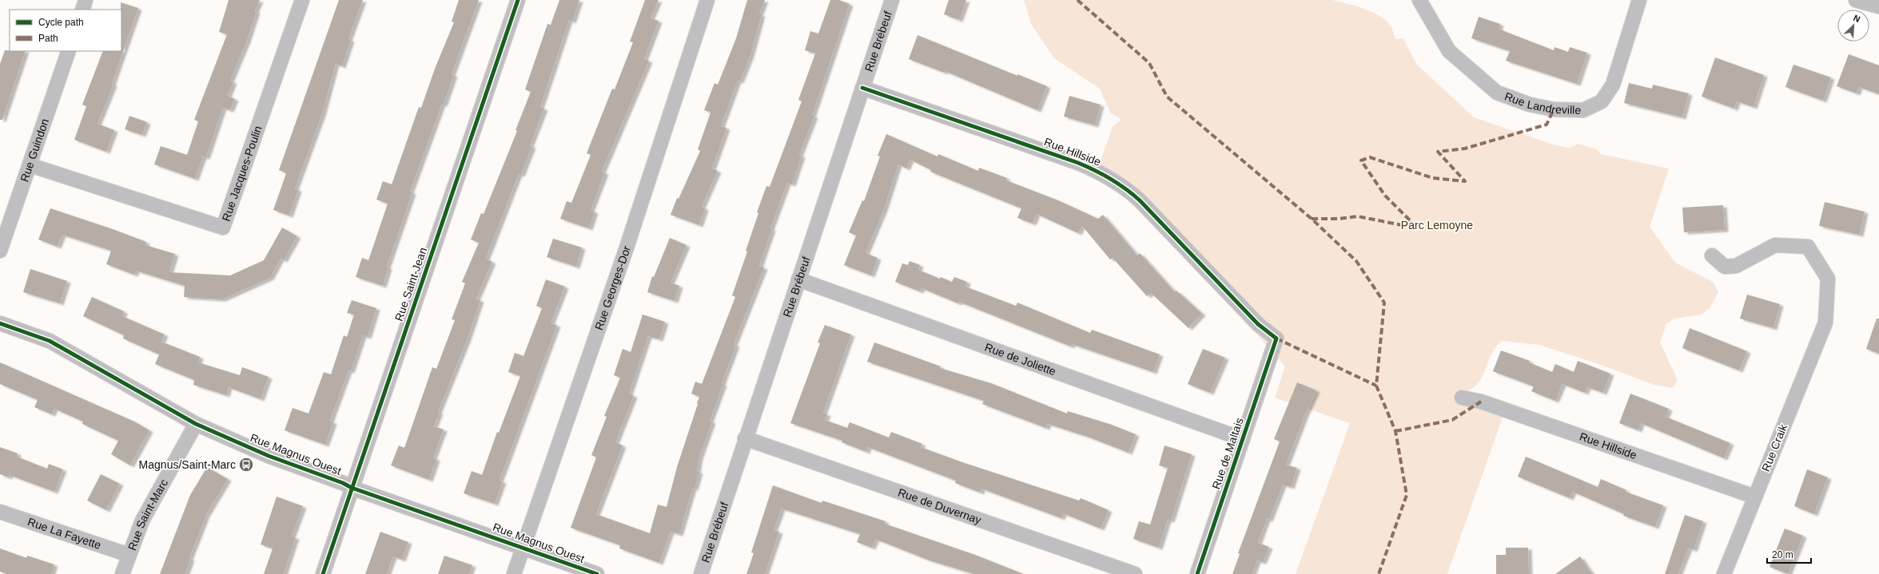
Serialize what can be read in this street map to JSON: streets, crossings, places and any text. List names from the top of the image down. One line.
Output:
{"streets":{"street":["Rue Brébeuf","Rue Landreville","Rue Guindon","Rue Hillside","Rue Jacques-Poulin","Rue Saint-Jean","Rue Georges-Dor","Rue de Joliette","Rue Craik","Rue de Maltais","Rue Magnus Ouest","Rue de Duvernay","Rue Saint-Marc","Rue La Fayette"]},"crossings":[["Rue Brébeuf","Rue Hillside"],["Rue Brébeuf","Rue de Joliette"],["Rue Brébeuf","Rue de Duvernay"],["Rue Guindon","Rue Jacques-Poulin"],["Rue Hillside","Rue Craik"],["Rue Hillside","Rue de Maltais"],["Rue Saint-Jean","Rue Magnus Ouest"],["Rue Georges-Dor","Rue Magnus Ouest"],["Rue de Joliette","Rue de Maltais"],["Rue Magnus Ouest","Rue Saint-Marc"],["Rue Saint-Marc","Rue La Fayette"]],"parks":["Parc Lemoyne"],"places":{"bus stop":["Magnus/Saint-Marc"]},"legend":["Cycle path","Path"],"scale_bar":"20 m","north":"top right"}
